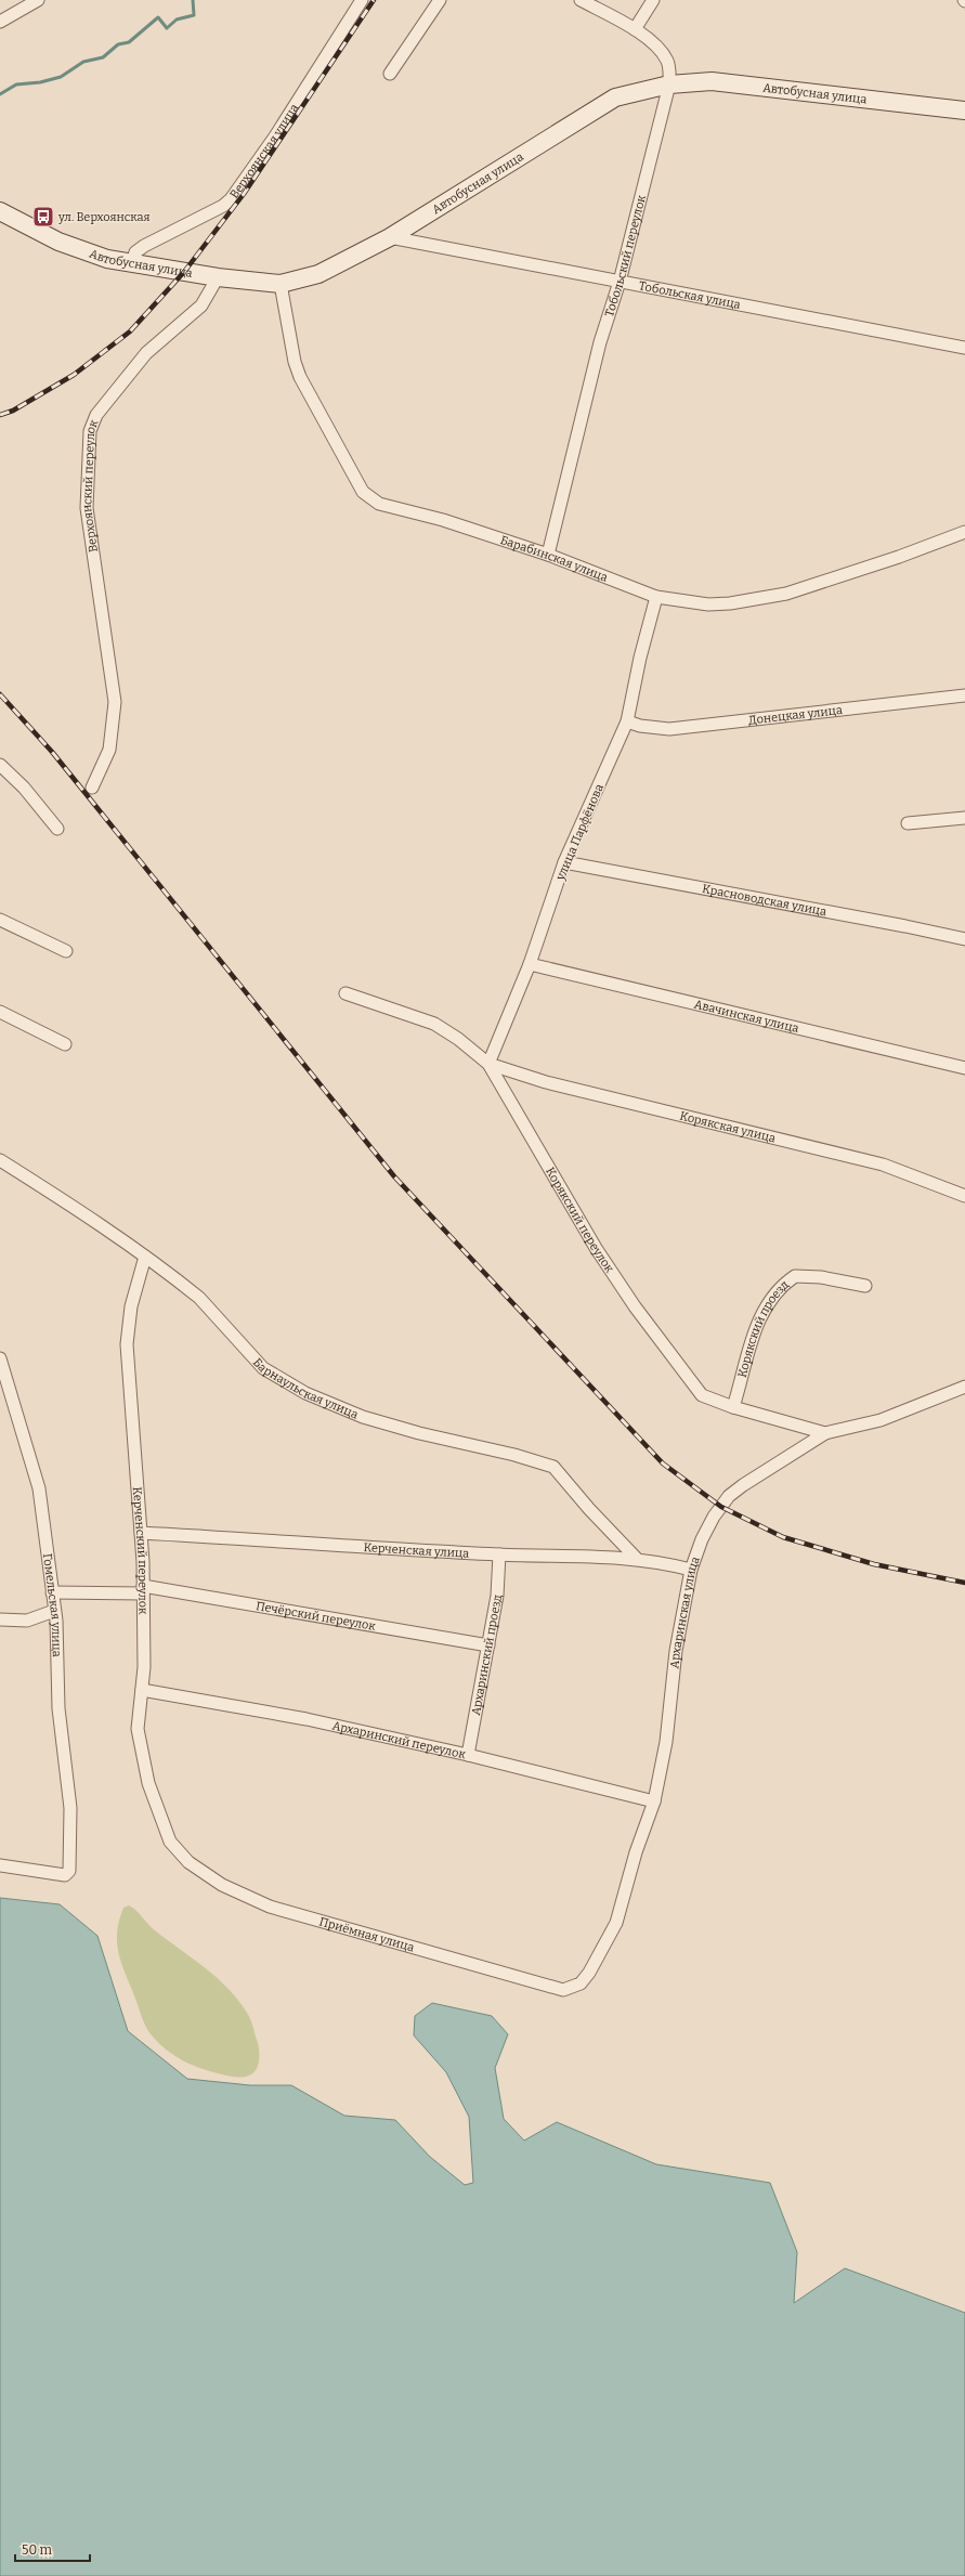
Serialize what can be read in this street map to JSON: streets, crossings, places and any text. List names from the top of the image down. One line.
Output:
{"streets":{"street":["Автобусная улица","Верхоянская улица","Тобольский переулок","Тобольская улица","Верхоянский переулок","Барабинская улица","Донецкая улица","улица Парфёнова","Красноводская улица","Авачинская улица","Корякская улица","Корякский переулок","Корякский проезд","Барнаульская улица","Керченская улица","Керченский переулок","Гомельская улица","Архаринская улица","Печёрский переулок","Архаринский проезд","Архаринский переулок","Приёмная улица"]},"crossings":[["Автобусная улица","Верхоянская улица"],["Автобусная улица","Тобольский переулок"],["Автобусная улица","Тобольская улица"],["Автобусная улица","Верхоянский переулок"],["Автобусная улица","Барабинская улица"],["Тобольский переулок","Тобольская улица"],["Тобольский переулок","Барабинская улица"],["Барабинская улица","улица Парфёнова"],["Донецкая улица","улица Парфёнова"],["улица Парфёнова","Красноводская улица"],["улица Парфёнова","Авачинская улица"],["улица Парфёнова","Корякская улица"],["улица Парфёнова","Корякский переулок"],["Корякская улица","Корякский переулок"],["Корякский переулок","Корякский проезд"],["Корякский переулок","Архаринская улица"],["Барнаульская улица","Керченская улица"],["Барнаульская улица","Керченский переулок"],["Керченская улица","Керченский переулок"],["Керченская улица","Архаринская улица"],["Керченская улица","Архаринский проезд"],["Керченский переулок","Печёрский переулок"],["Керченский переулок","Архаринский переулок"],["Керченский переулок","Приёмная улица"],["Гомельская улица","Печёрский переулок"],["Архаринская улица","Архаринский переулок"],["Архаринская улица","Приёмная улица"],["Печёрский переулок","Архаринский проезд"],["Архаринский проезд","Архаринский переулок"]],"places":{"bus stop":["ул. Верхоянская"]},"scale_bar":"50 m"}
